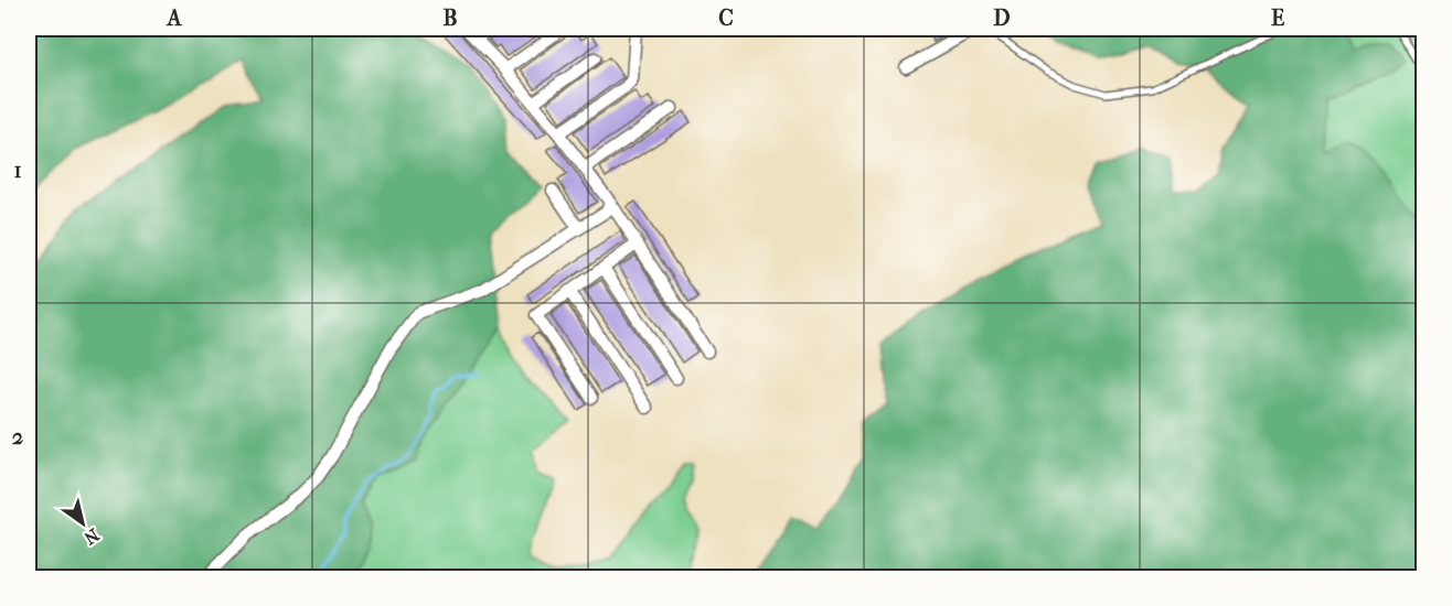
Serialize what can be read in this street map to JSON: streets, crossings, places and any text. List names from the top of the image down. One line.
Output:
{"north":"bottom right","grid":{"columns":["A","B","C","D","E"],"rows":["1","2"]}}
